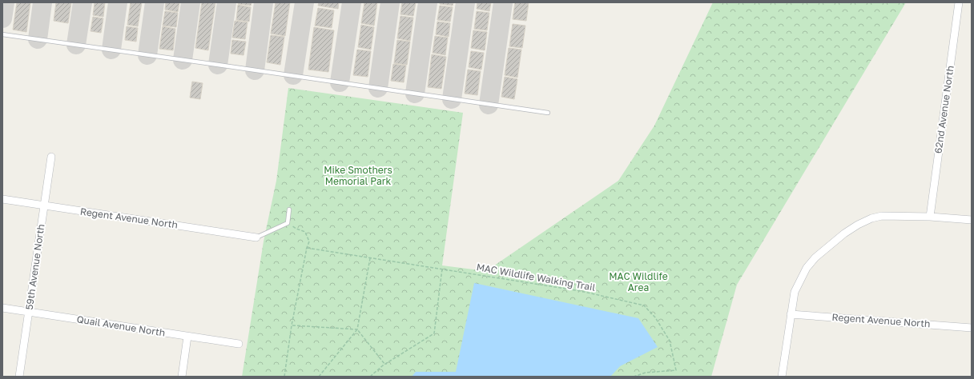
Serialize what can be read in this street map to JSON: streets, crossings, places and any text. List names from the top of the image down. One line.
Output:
{"streets":{"street":["62nd Avenue North","Regent Avenue North","59th Avenue North","Quail Avenue North"],"path":["MAC Wildlife Walking Trail"]},"crossings":[["Regent Avenue North","59th Avenue North"],["59th Avenue North","Quail Avenue North"]],"parks":["Mike Smothers Memorial Park","MAC Wildlife Area"]}
